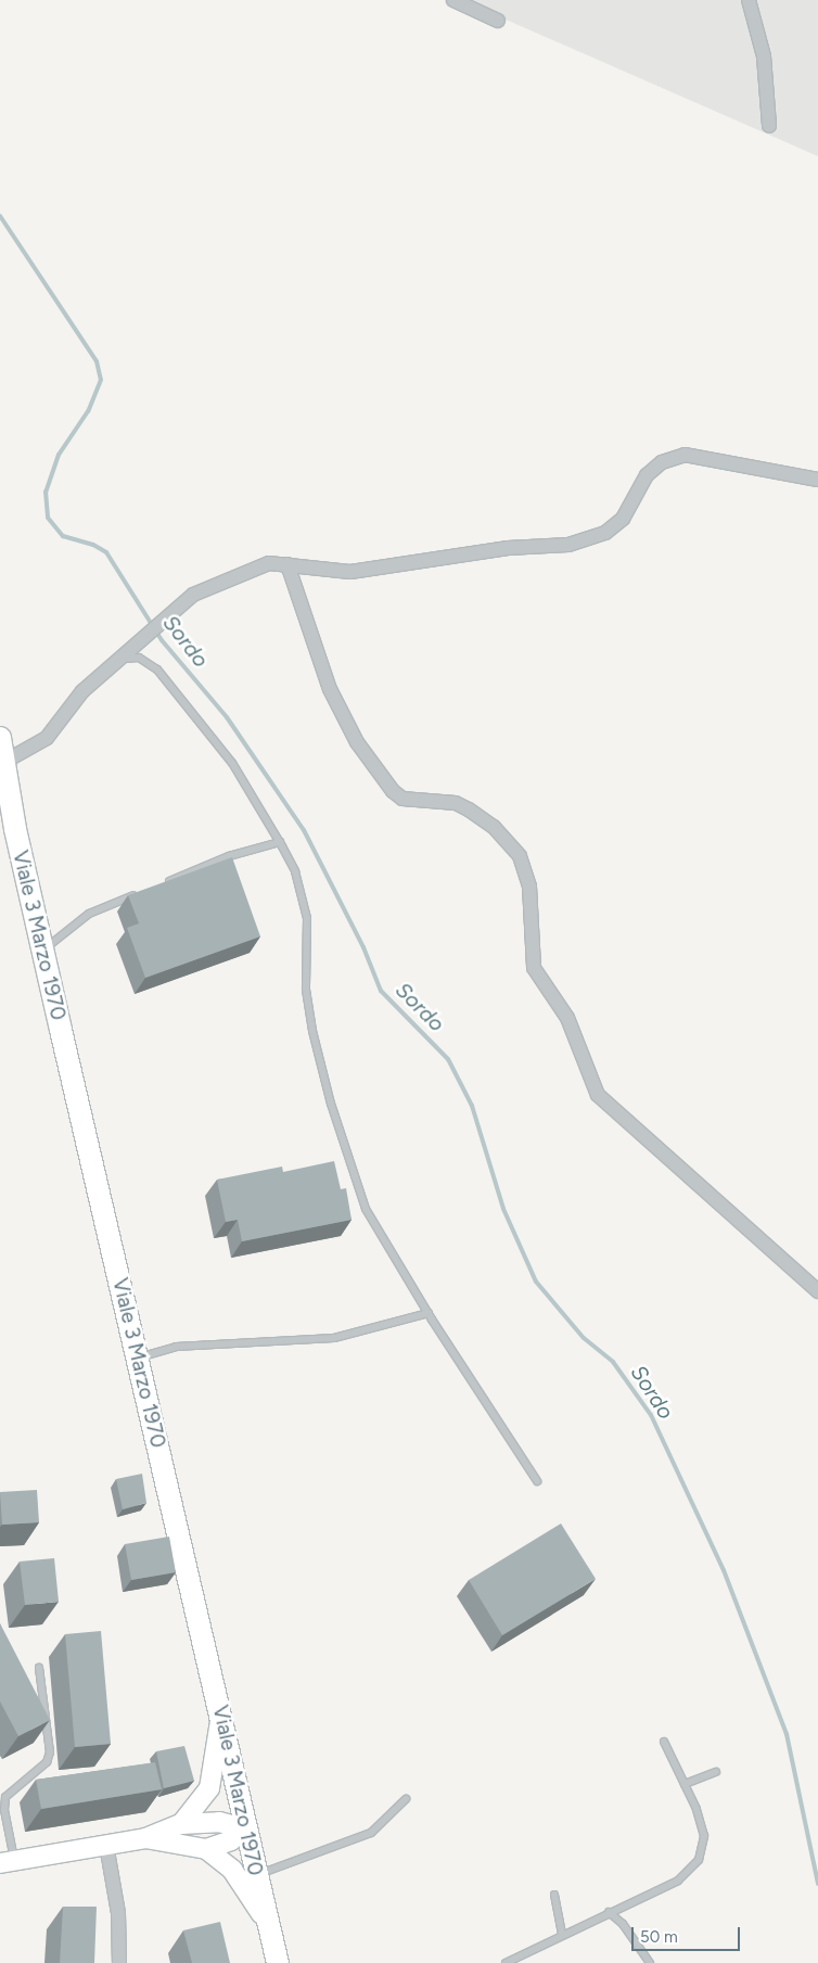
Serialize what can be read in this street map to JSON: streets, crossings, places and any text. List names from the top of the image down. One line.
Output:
{"streets":{"main road":["Viale 3 Marzo 1970"]},"water":["Sordo"],"scale_bar":"50 m"}
